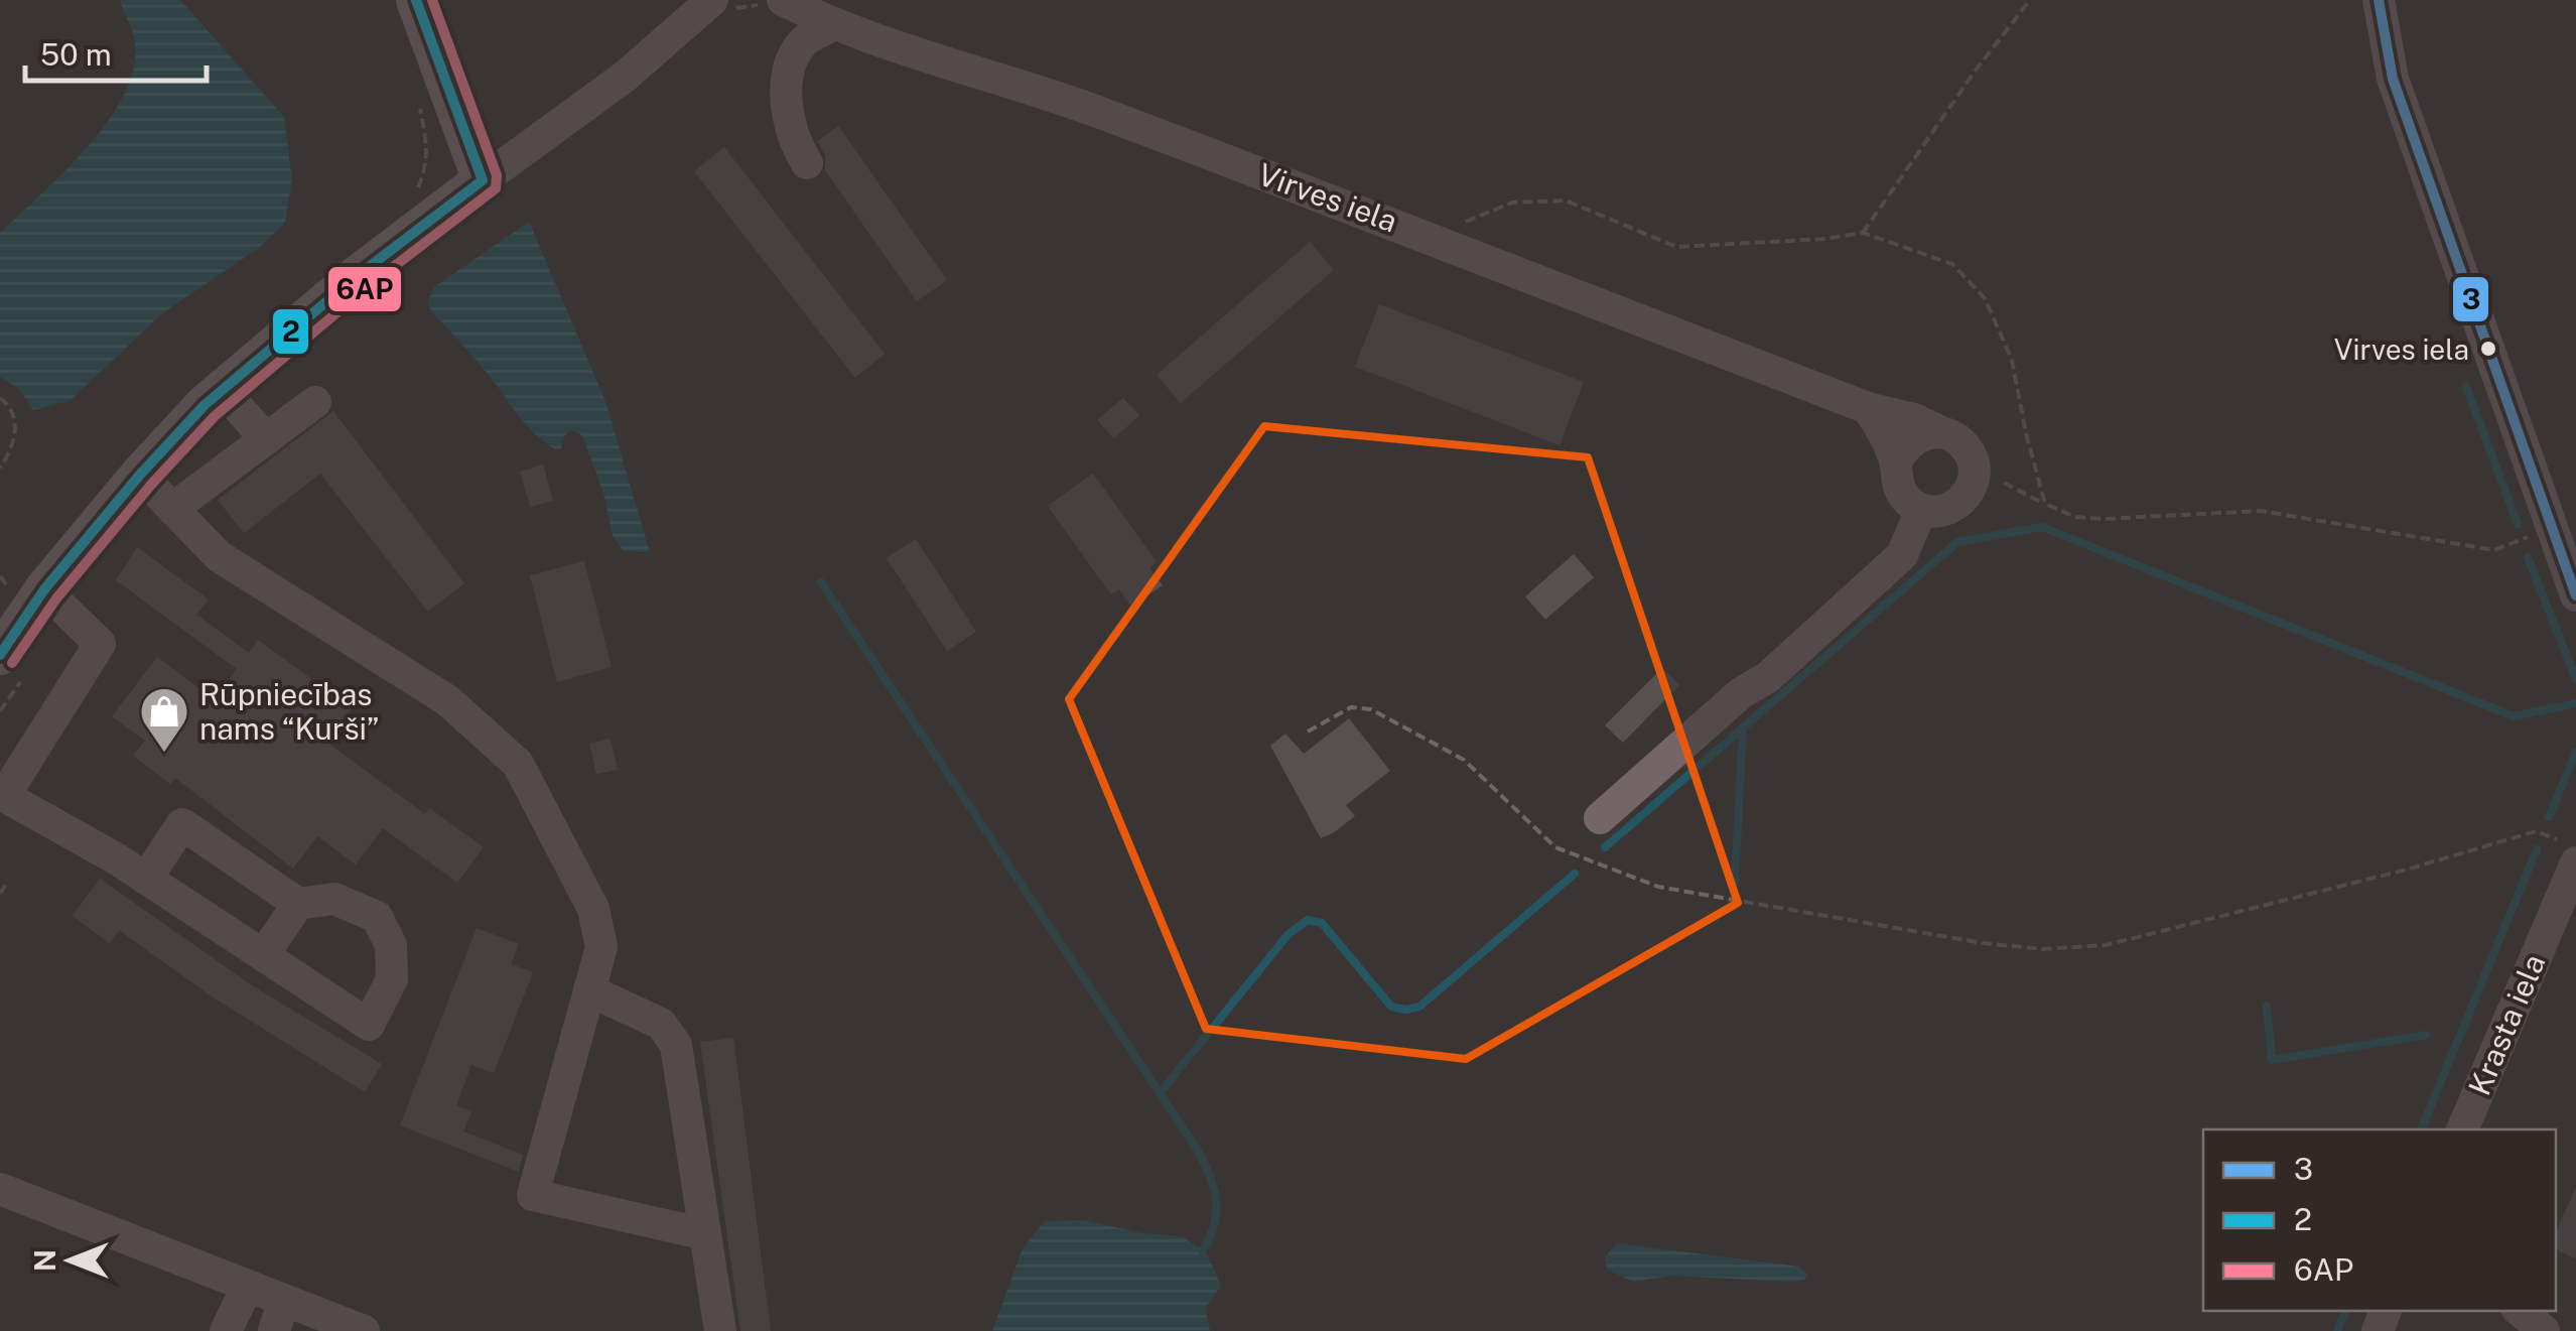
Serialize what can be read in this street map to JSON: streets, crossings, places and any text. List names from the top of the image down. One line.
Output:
{"streets":{"street":["Virves iela","Krasta iela"]},"places":{"other":["Virves iela"],"shop":["Rūpniecības nams “Kurši”"]},"lines":["transit line 3","transit line 2","transit line 6AP"],"legend":["3","2","6AP"],"scale_bar":"50 m","north":"left"}
